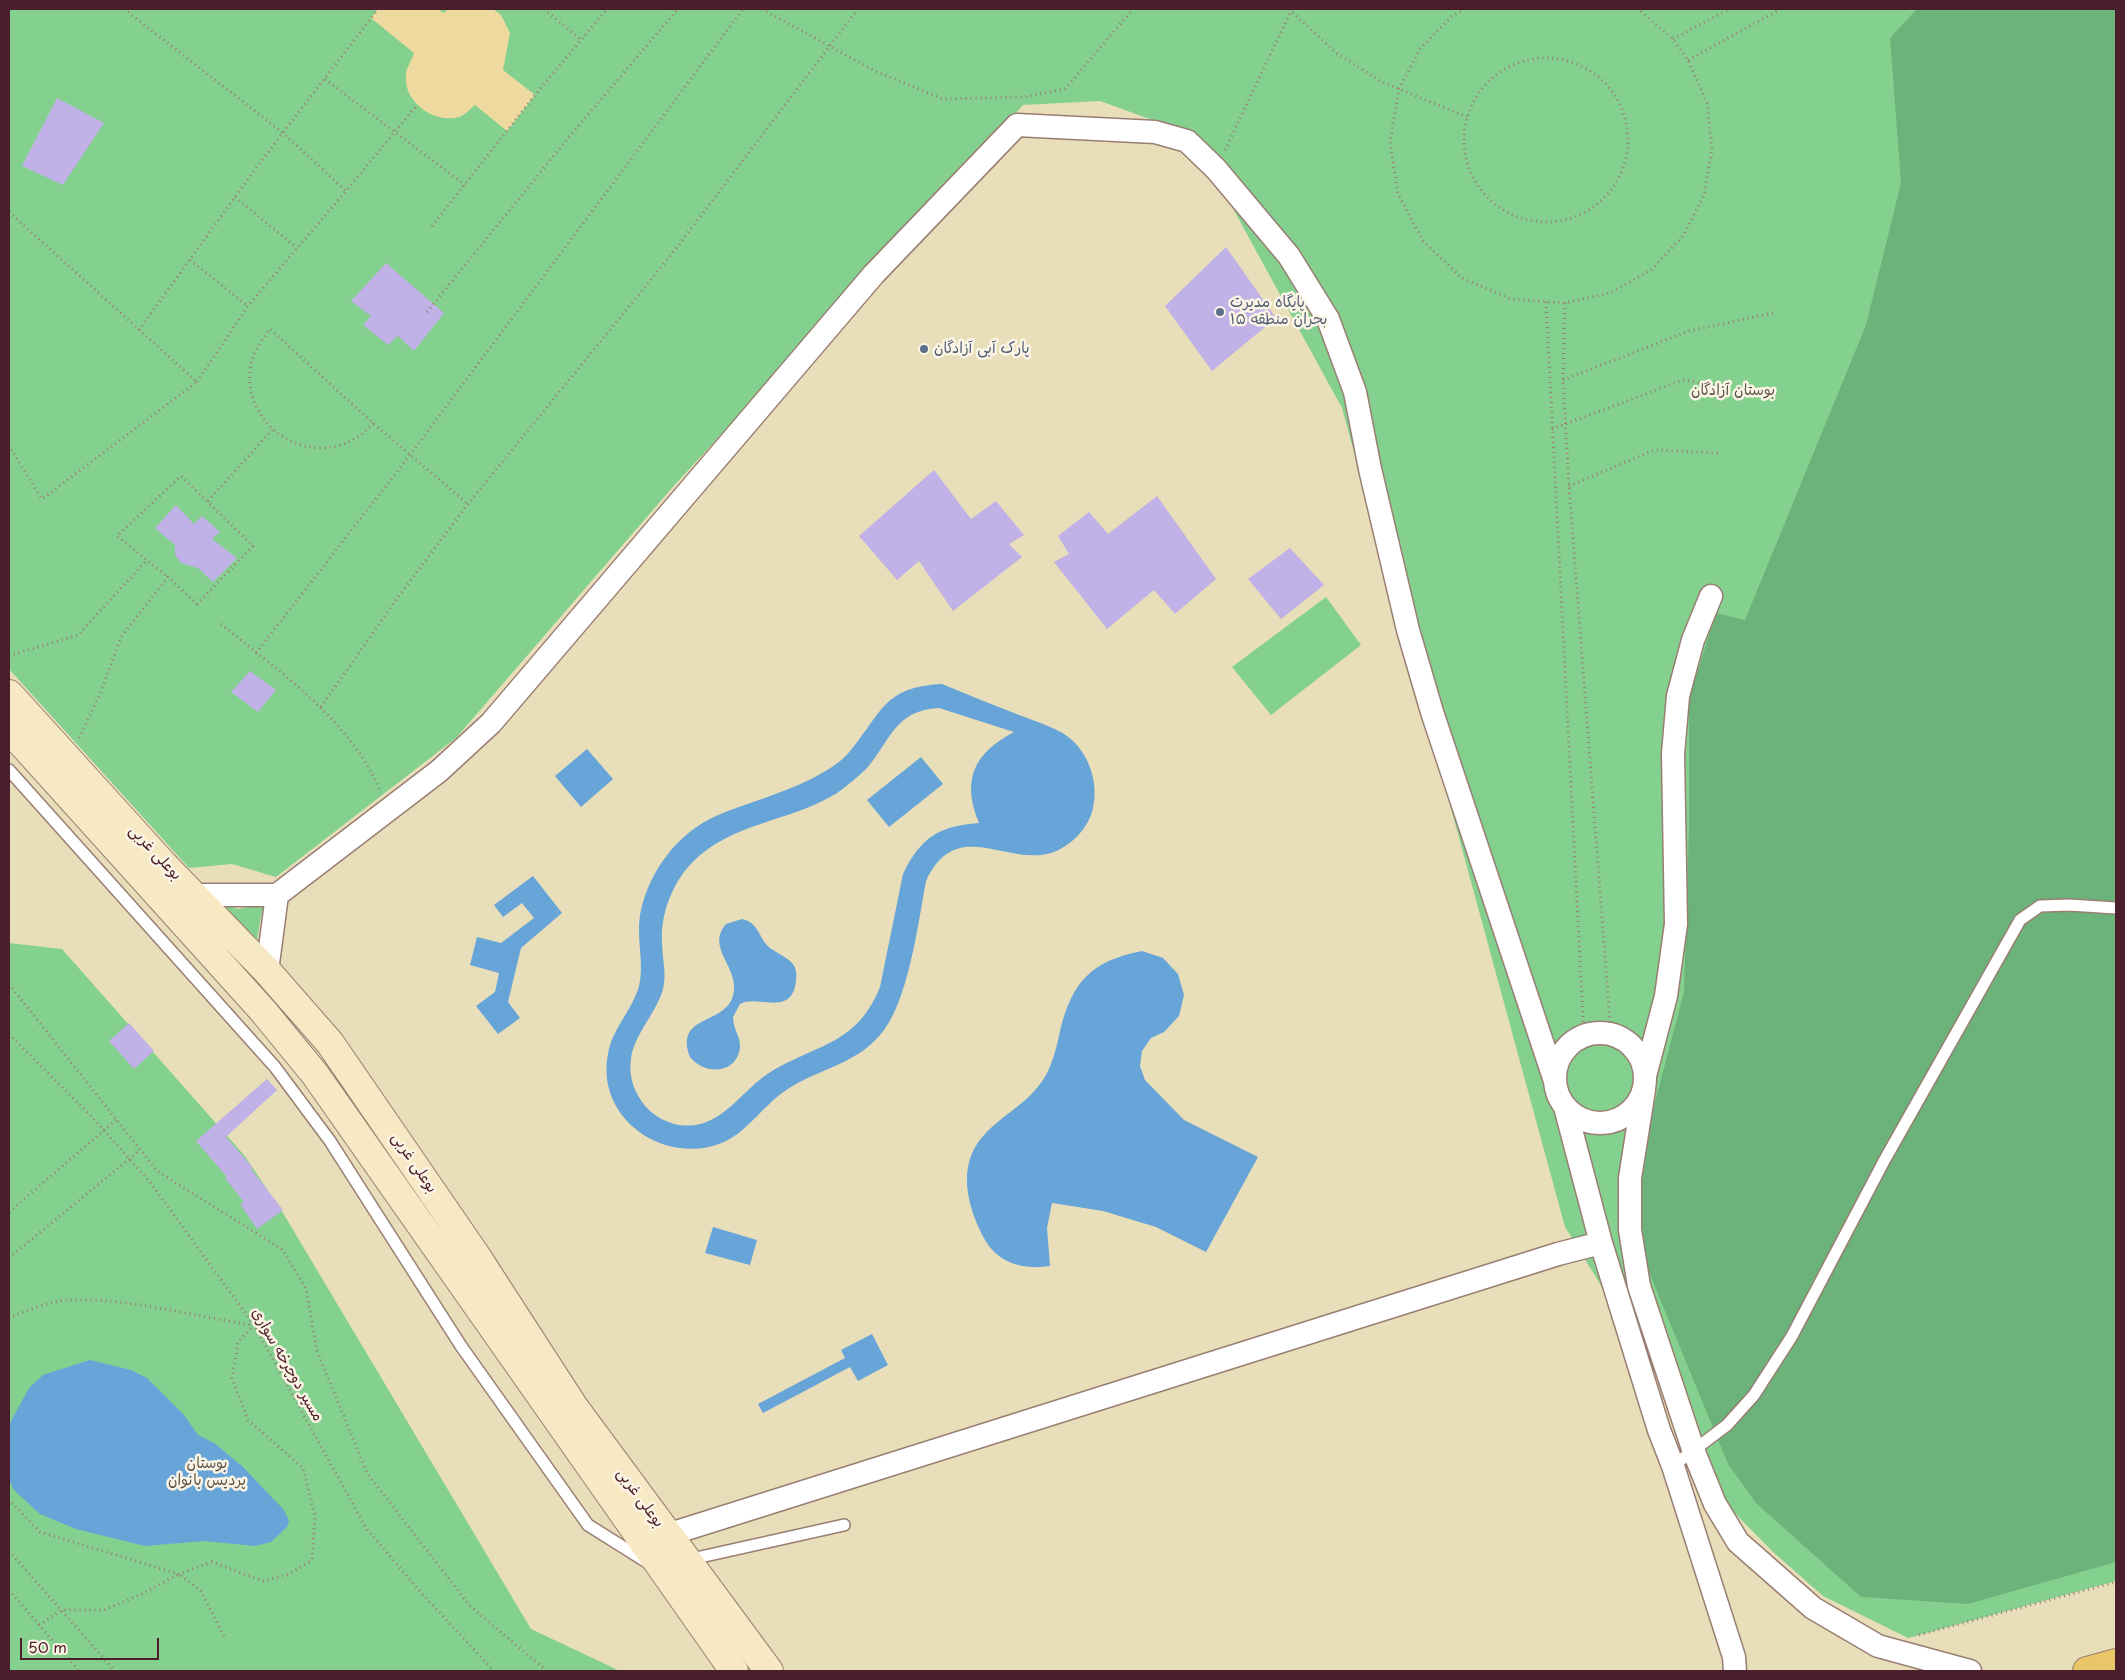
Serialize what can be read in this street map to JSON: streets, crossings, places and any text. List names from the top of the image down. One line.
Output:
{"streets":{"main road":["بوعلی غربی"],"path":["مسیر دوچرخه سواری"]},"parks":["بوستان آزادگان","بوستان پردیس بانوان"],"places":["پایگاه مدیرت بحران منطقه ۱۵","پارک آبی آزادگان"],"scale_bar":"50 m"}
